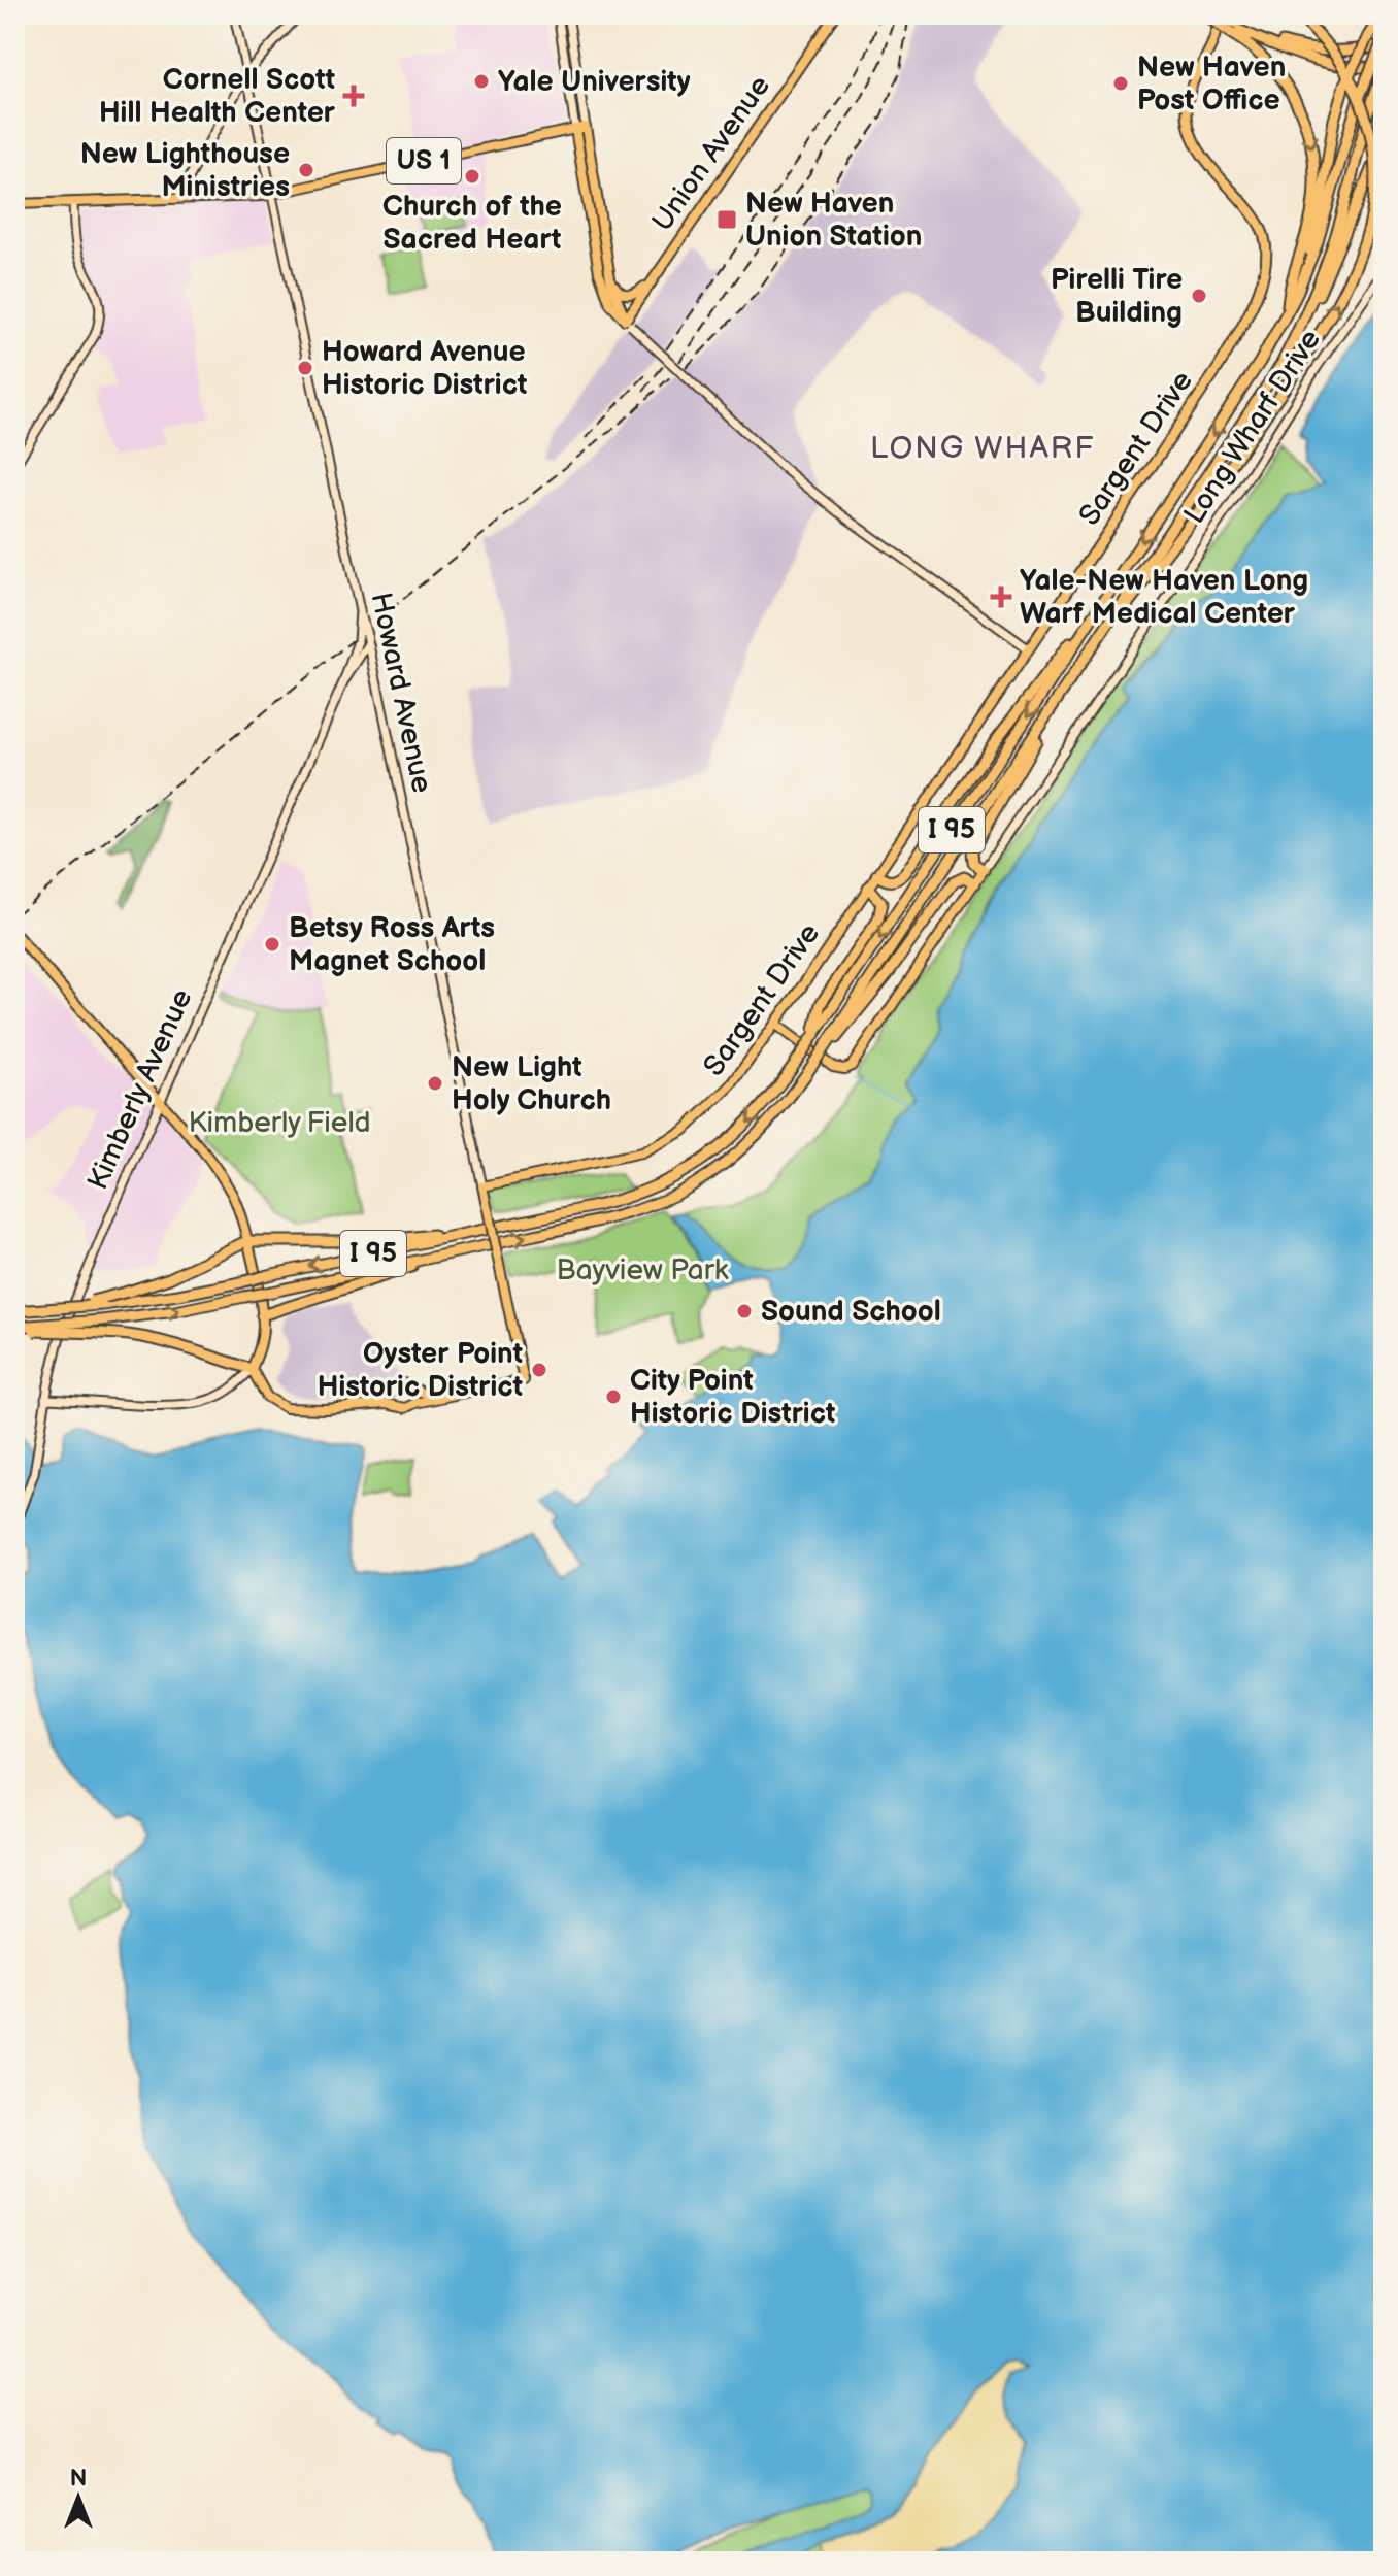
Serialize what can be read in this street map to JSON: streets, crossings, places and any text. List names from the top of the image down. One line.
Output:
{"streets":{"highway":["I 95"],"main road":["Union Avenue","US 1","Long Wharf Drive","Sargent Drive","Howard Avenue","Kimberly Avenue"]},"crossings":[["US 1","Howard Avenue"],["Long Wharf Drive","Sargent Drive"],["Sargent Drive","Howard Avenue"]],"districts":["LONG WHARF"],"parks":["Kimberly Field","Bayview Park"],"places":{"other":["Yale University","New Haven Post Office","New Lighthouse Ministries","Church of the Sacred Heart","Pirelli Tire Building","Howard Avenue Historic District","Betsy Ross Arts Magnet School","New Light Holy Church","Sound School","Oyster Point Historic District","City Point Historic District"],"health":["Cornell Scott Hill Health Center","Yale-New Haven Long Warf Medical Center"],"transit":["New Haven Union Station"]},"north":"top"}
